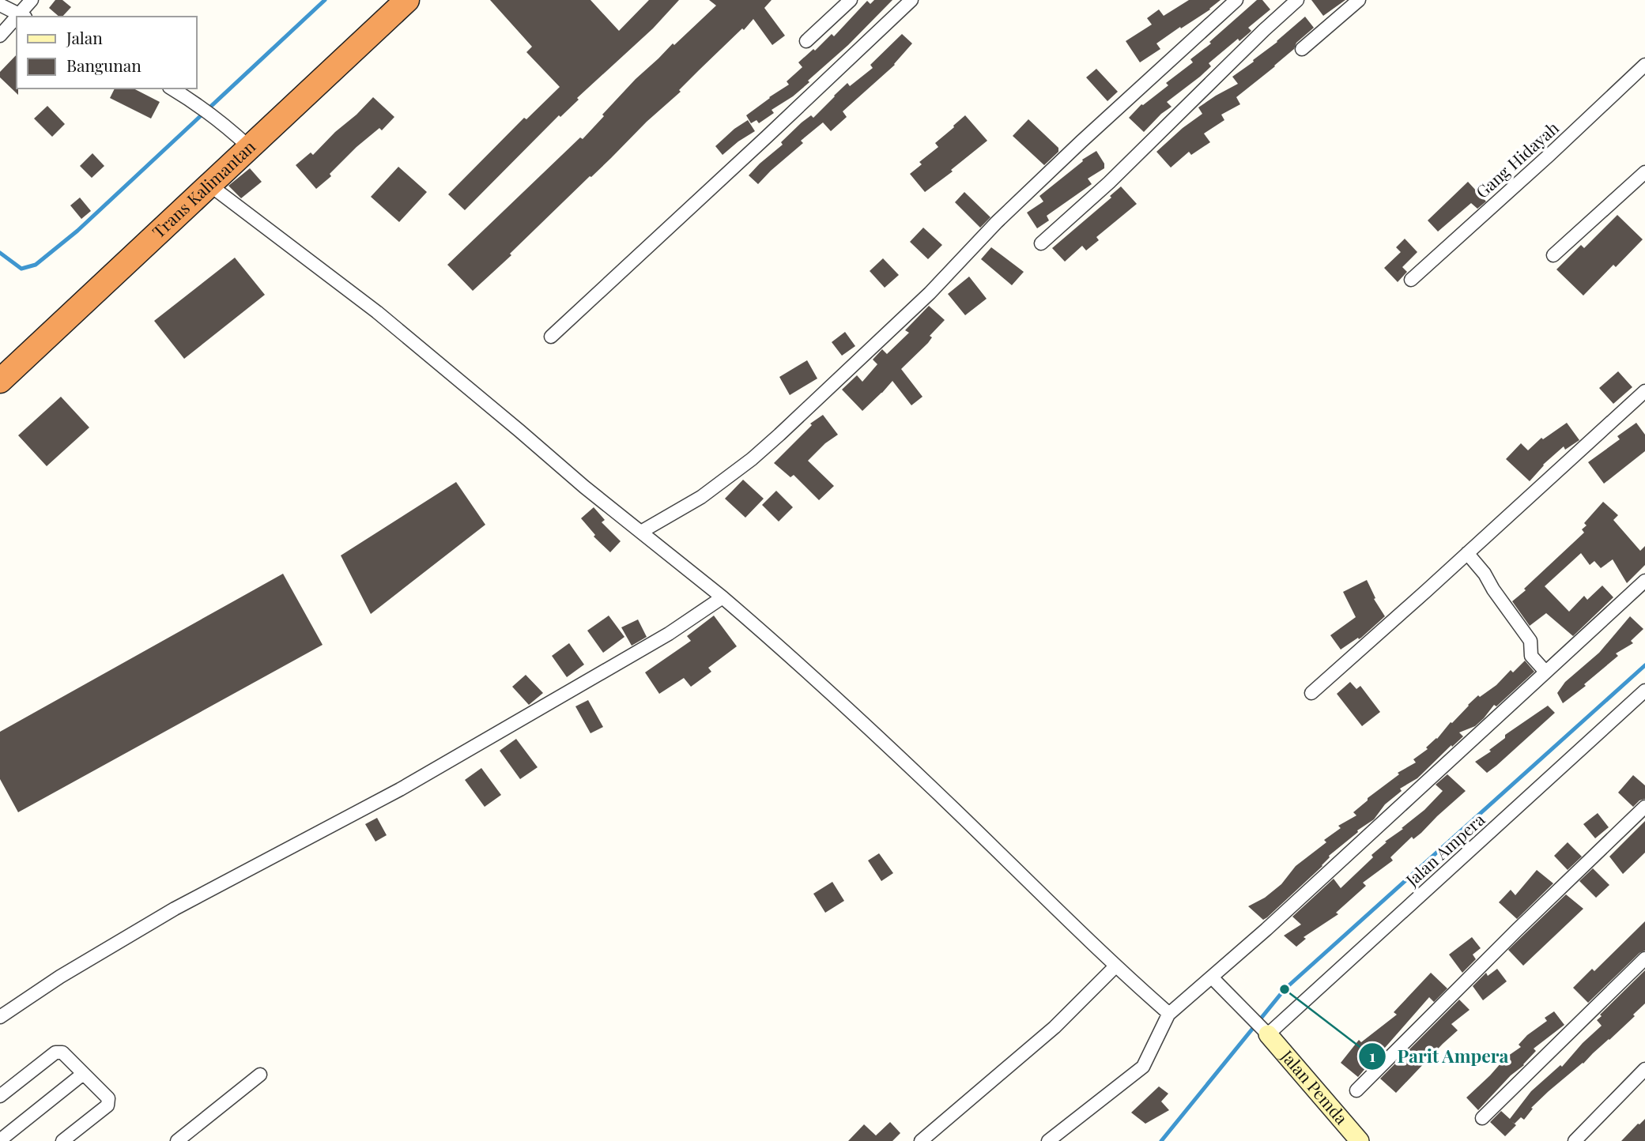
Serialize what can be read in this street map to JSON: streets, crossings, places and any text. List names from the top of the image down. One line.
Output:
{"streets":{"highway":["Trans Kalimantan"],"street":["Gang Hidayah","Jalan Ampera","Jalan Pemda"]},"crossings":[["Jalan Ampera","Jalan Pemda"]],"places":["Parit Ampera"],"legend":["Jalan","Bangunan"]}
